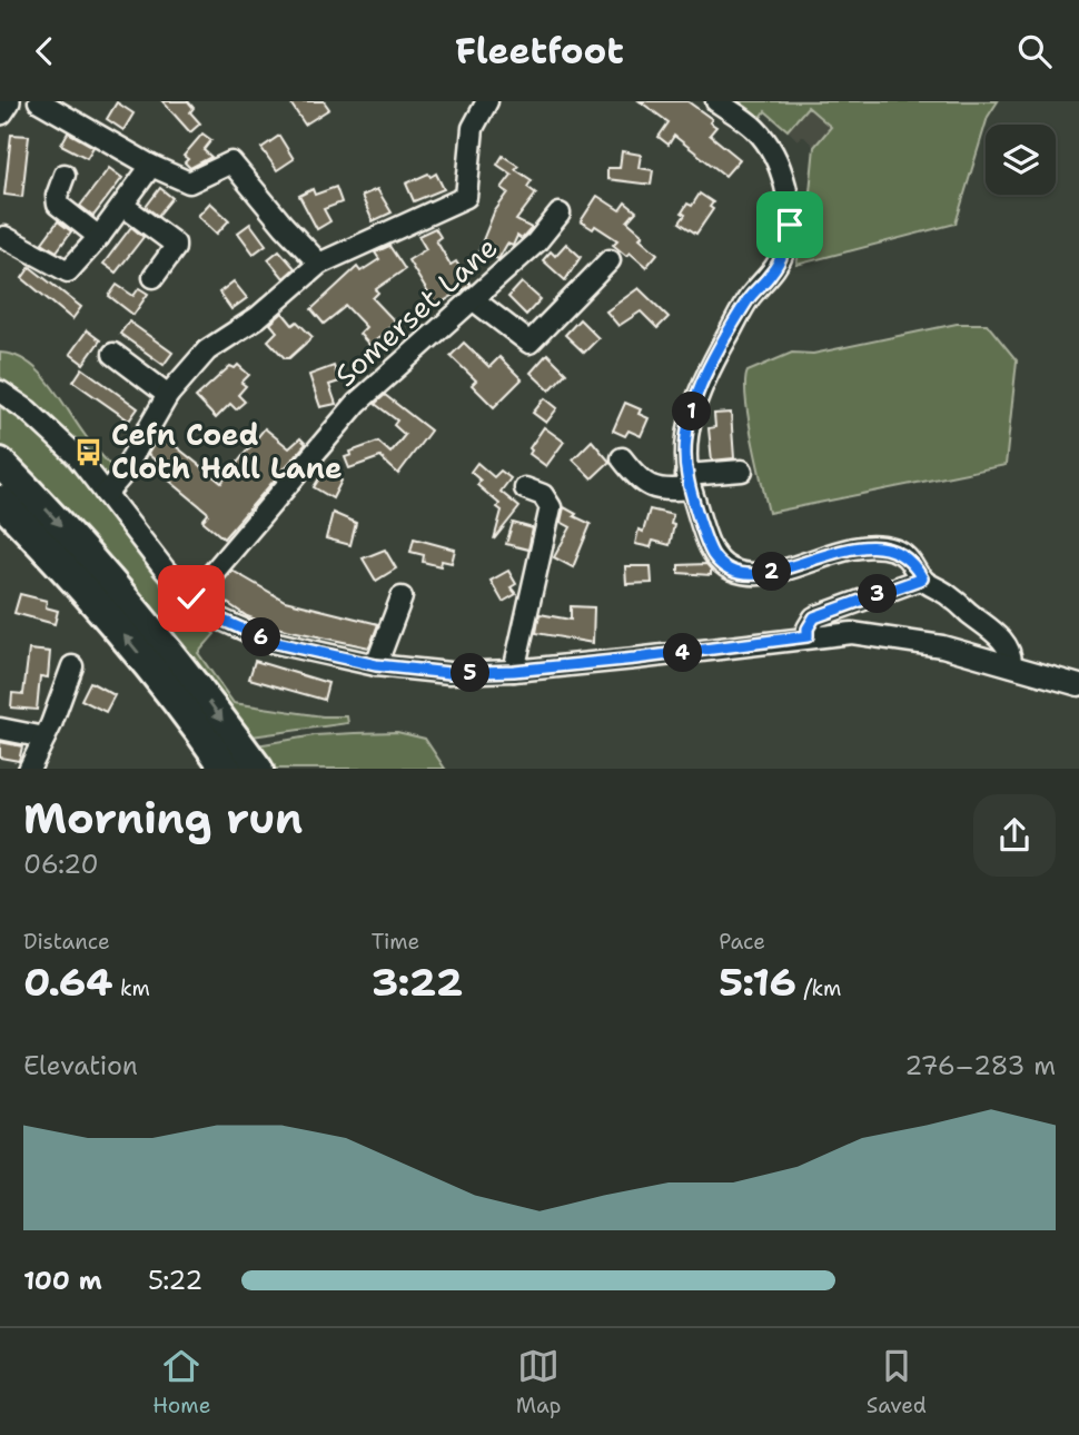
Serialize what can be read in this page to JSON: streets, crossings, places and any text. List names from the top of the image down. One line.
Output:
{"streets":{"street":["Somerset Lane"]},"places":{"bus stop":["Cefn Coed Cloth Hall Lane"]},"page":{"header":"Fleetfoot","pins":["1","2","3","6","4","5"],"heading":["Morning run","06:20"],"stats":[["Distance","0.64 km"],["Time","3:22"],["Pace","5:16 /km"]],"chart":["Elevation","276–283 m"],"list":[{"name":"100 m","note":"5:22"}],"tabs":["Home","Map","Saved"]}}
